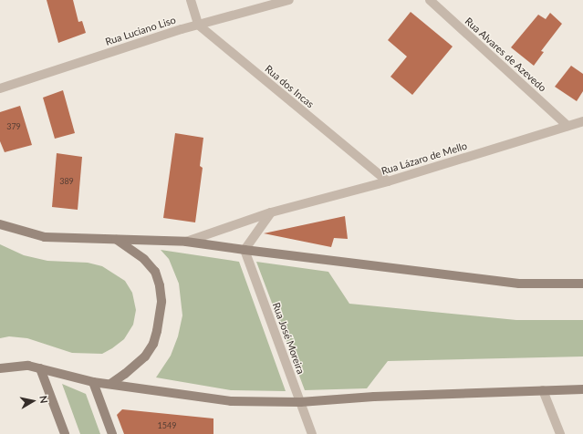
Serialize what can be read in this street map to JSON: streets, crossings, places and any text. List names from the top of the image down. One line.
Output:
{"streets":{"street":["Rua Luciano Liso","Rua Alvares de Azevedo","Rua dos Incas","Rua Lázaro de Mello","Rua José Moreira"]},"crossings":[["Rua Luciano Liso","Rua dos Incas"],["Rua Alvares de Azevedo","Rua Lázaro de Mello"],["Rua dos Incas","Rua Lázaro de Mello"]],"house_numbers":["379","389","1549"],"north":"right"}
